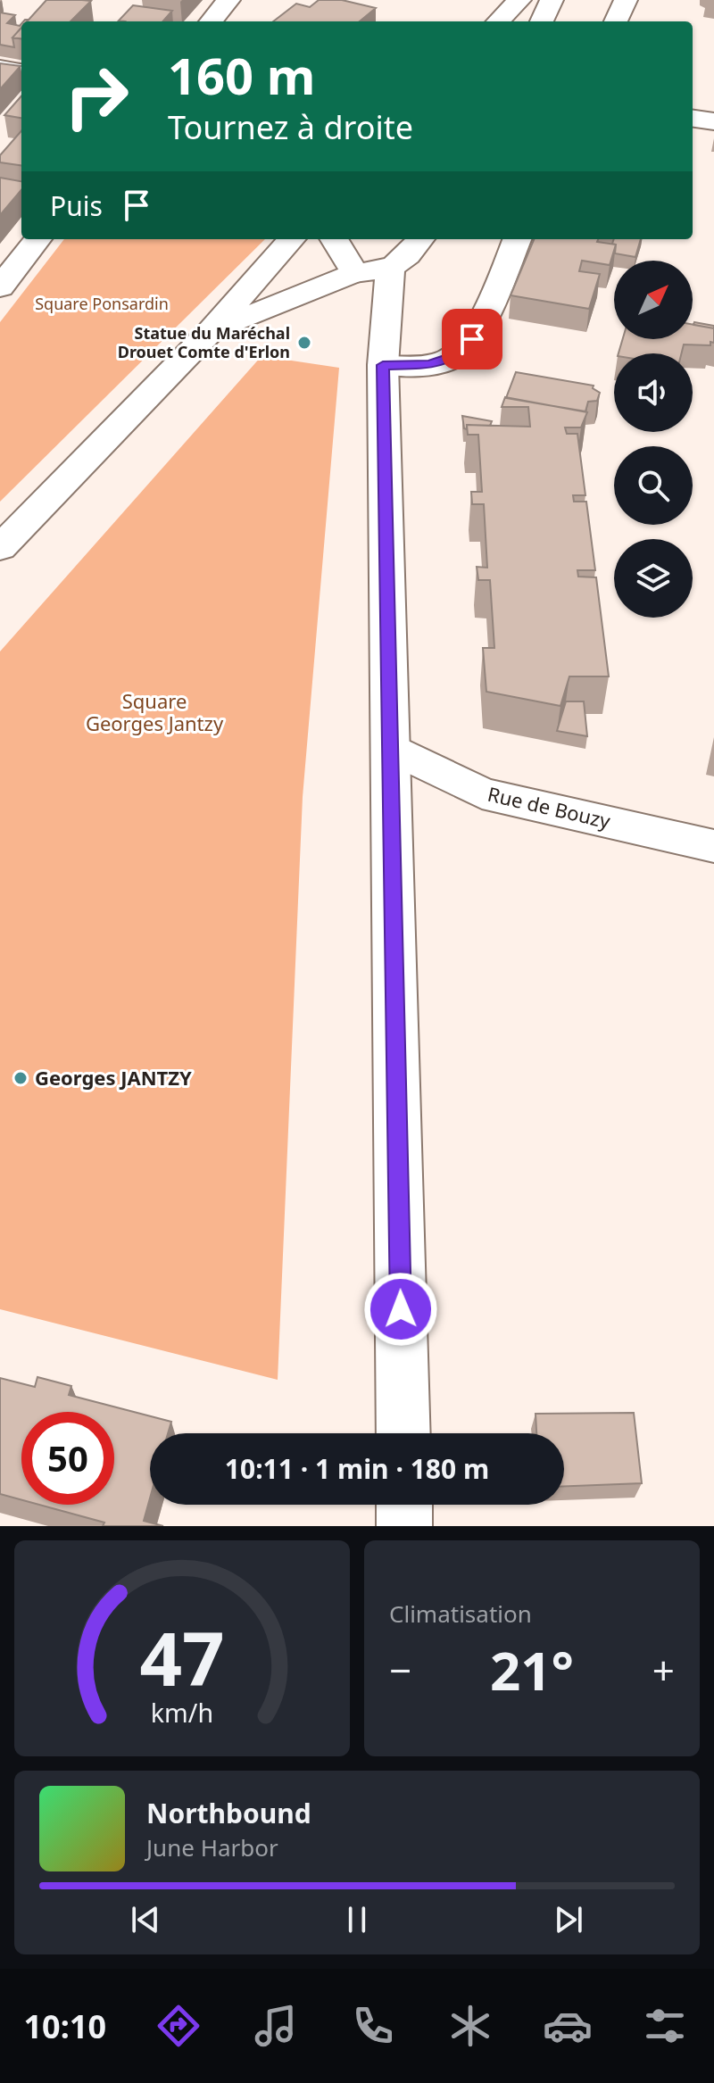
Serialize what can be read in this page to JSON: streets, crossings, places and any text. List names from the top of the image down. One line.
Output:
{"streets":{"main road":["Rue de Bouzy"]},"parks":["Square Ponsardin","Square Georges Jantzy"],"places":["Statue du Maréchal Drouet Comte d'Erlon","Georges JANTZY"],"north":"top right","page":{"turn":["160 m","Tournez à droite"],"then":"Puis","limit":"50","trip":"10:11 · 1 min · 180 m","tile":"Climatisation","heat":["−","21°","+"],"song":["Northbound","June Harbor"],"tabs":"10:10","gauge":["47","km/h"]}}
